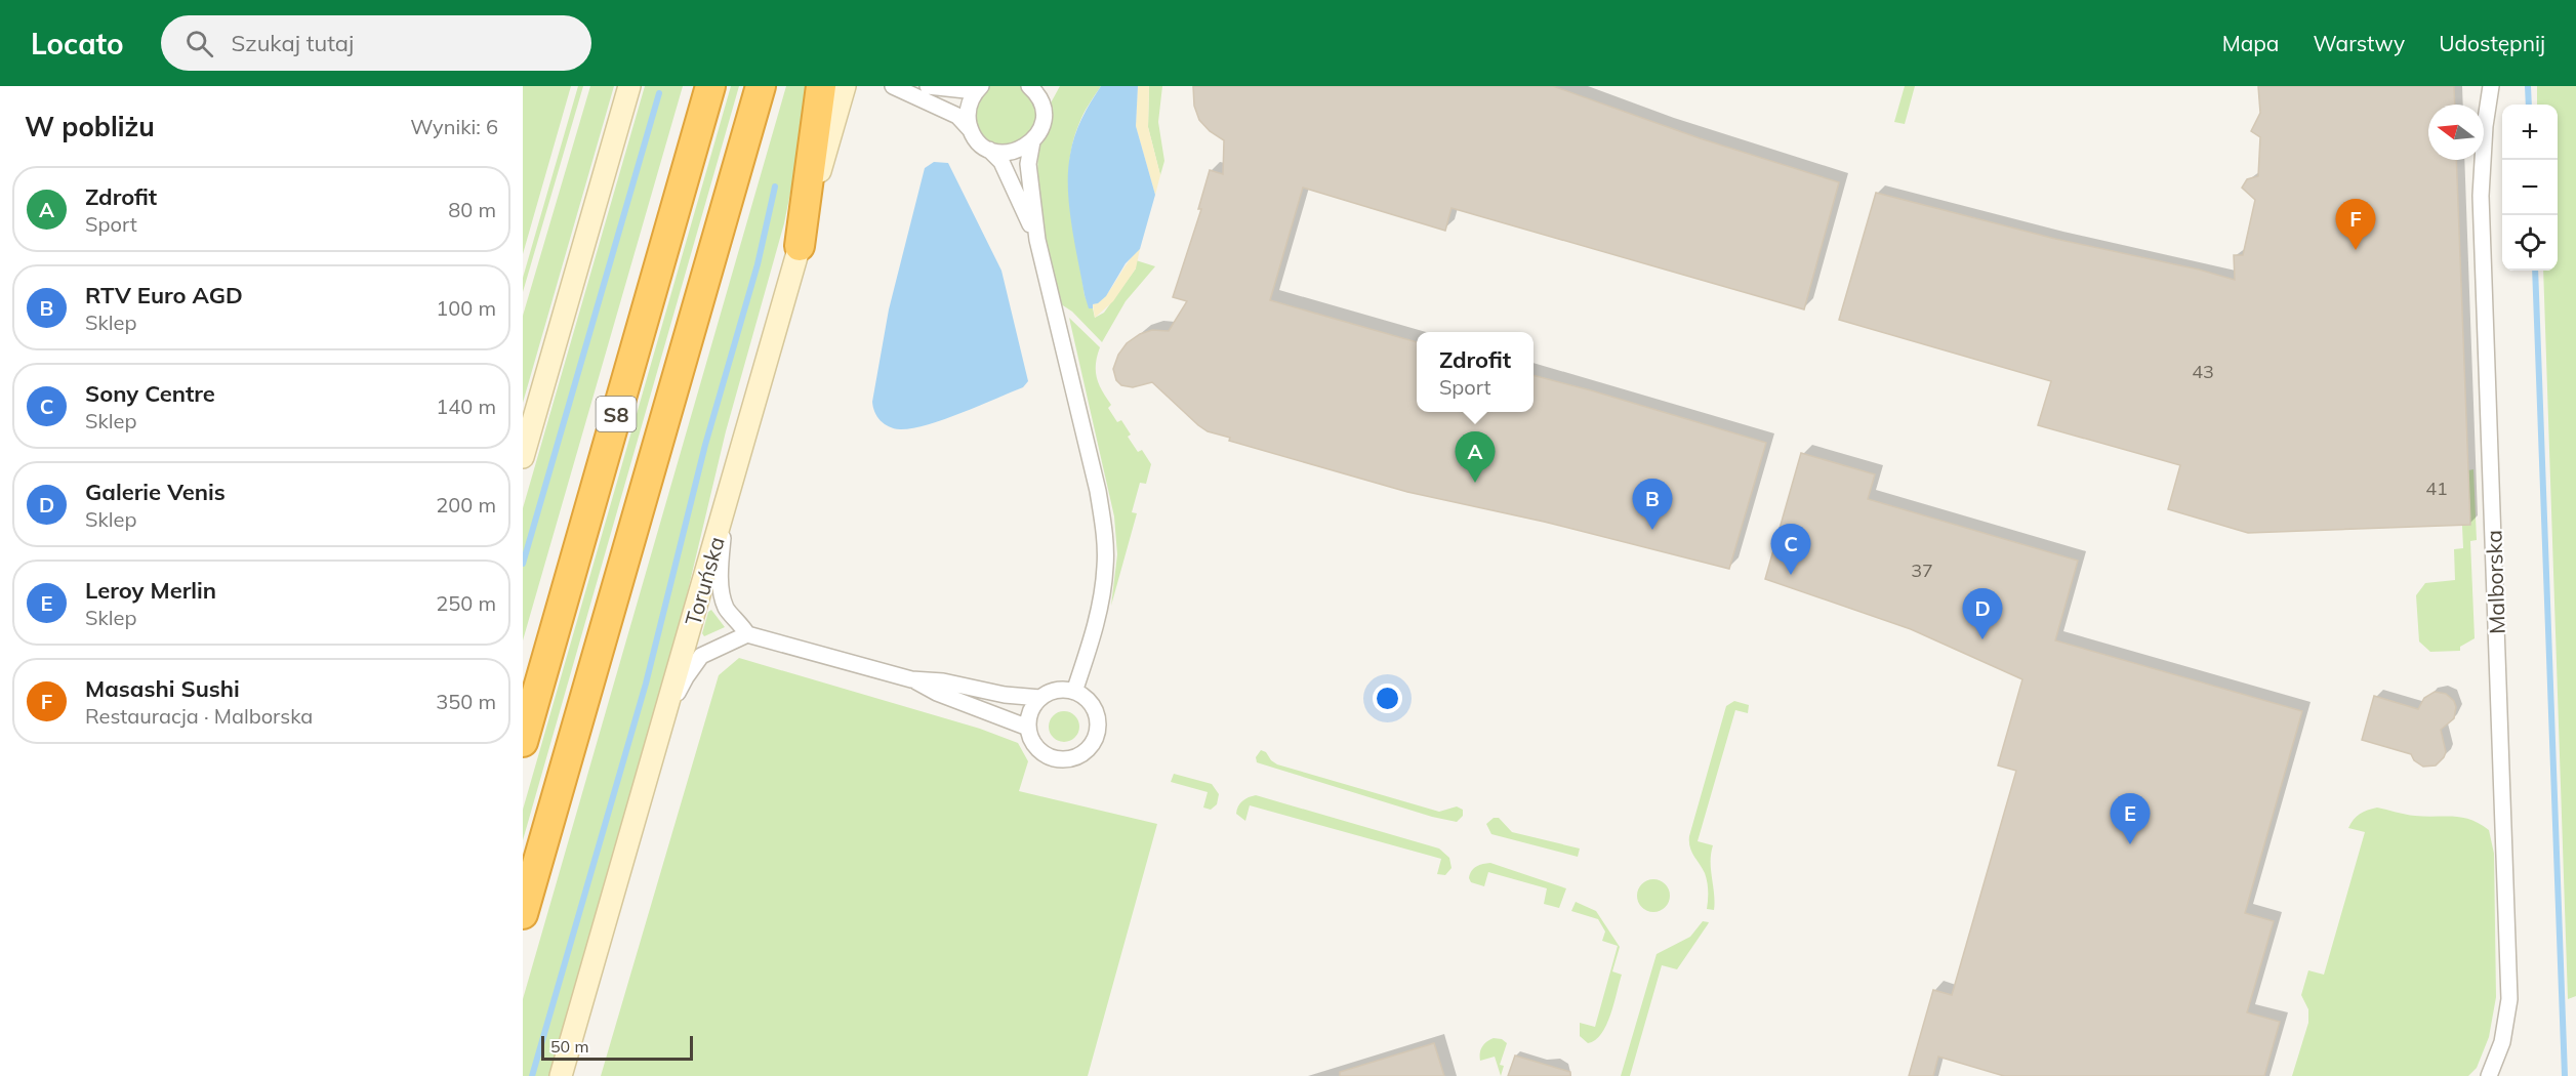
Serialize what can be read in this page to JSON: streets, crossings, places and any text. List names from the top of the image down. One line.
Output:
{"streets":{"highway":["S8"],"main road":["Toruńska"],"street":["Malborska"]},"house_numbers":["43","41","37"],"scale_bar":"50 m","north":"left","page":{"header":"Locato","search":"Szukaj tutaj","nav":["Mapa","Warstwy","Udostępnij"],"heading":["W pobliżu","Wyniki: 6"],"map_buttons":["+","−"],"list":[{"mark":"A","name":"Zdrofit","note":"Sport","value":"80 m"},{"mark":"B","name":"RTV Euro AGD","note":"Sklep","value":"100 m"},{"mark":"C","name":"Sony Centre","note":"Sklep","value":"140 m"},{"mark":"D","name":"Galerie Venis","note":"Sklep","value":"200 m"},{"mark":"E","name":"Leroy Merlin","note":"Sklep","value":"250 m"},{"mark":"F","name":"Masashi Sushi","note":"Restauracja · Malborska","value":"350 m"}],"pins":["F","A","B","C","D","E"],"popup":["Zdrofit","Sport"],"scale":"50 m"}}
